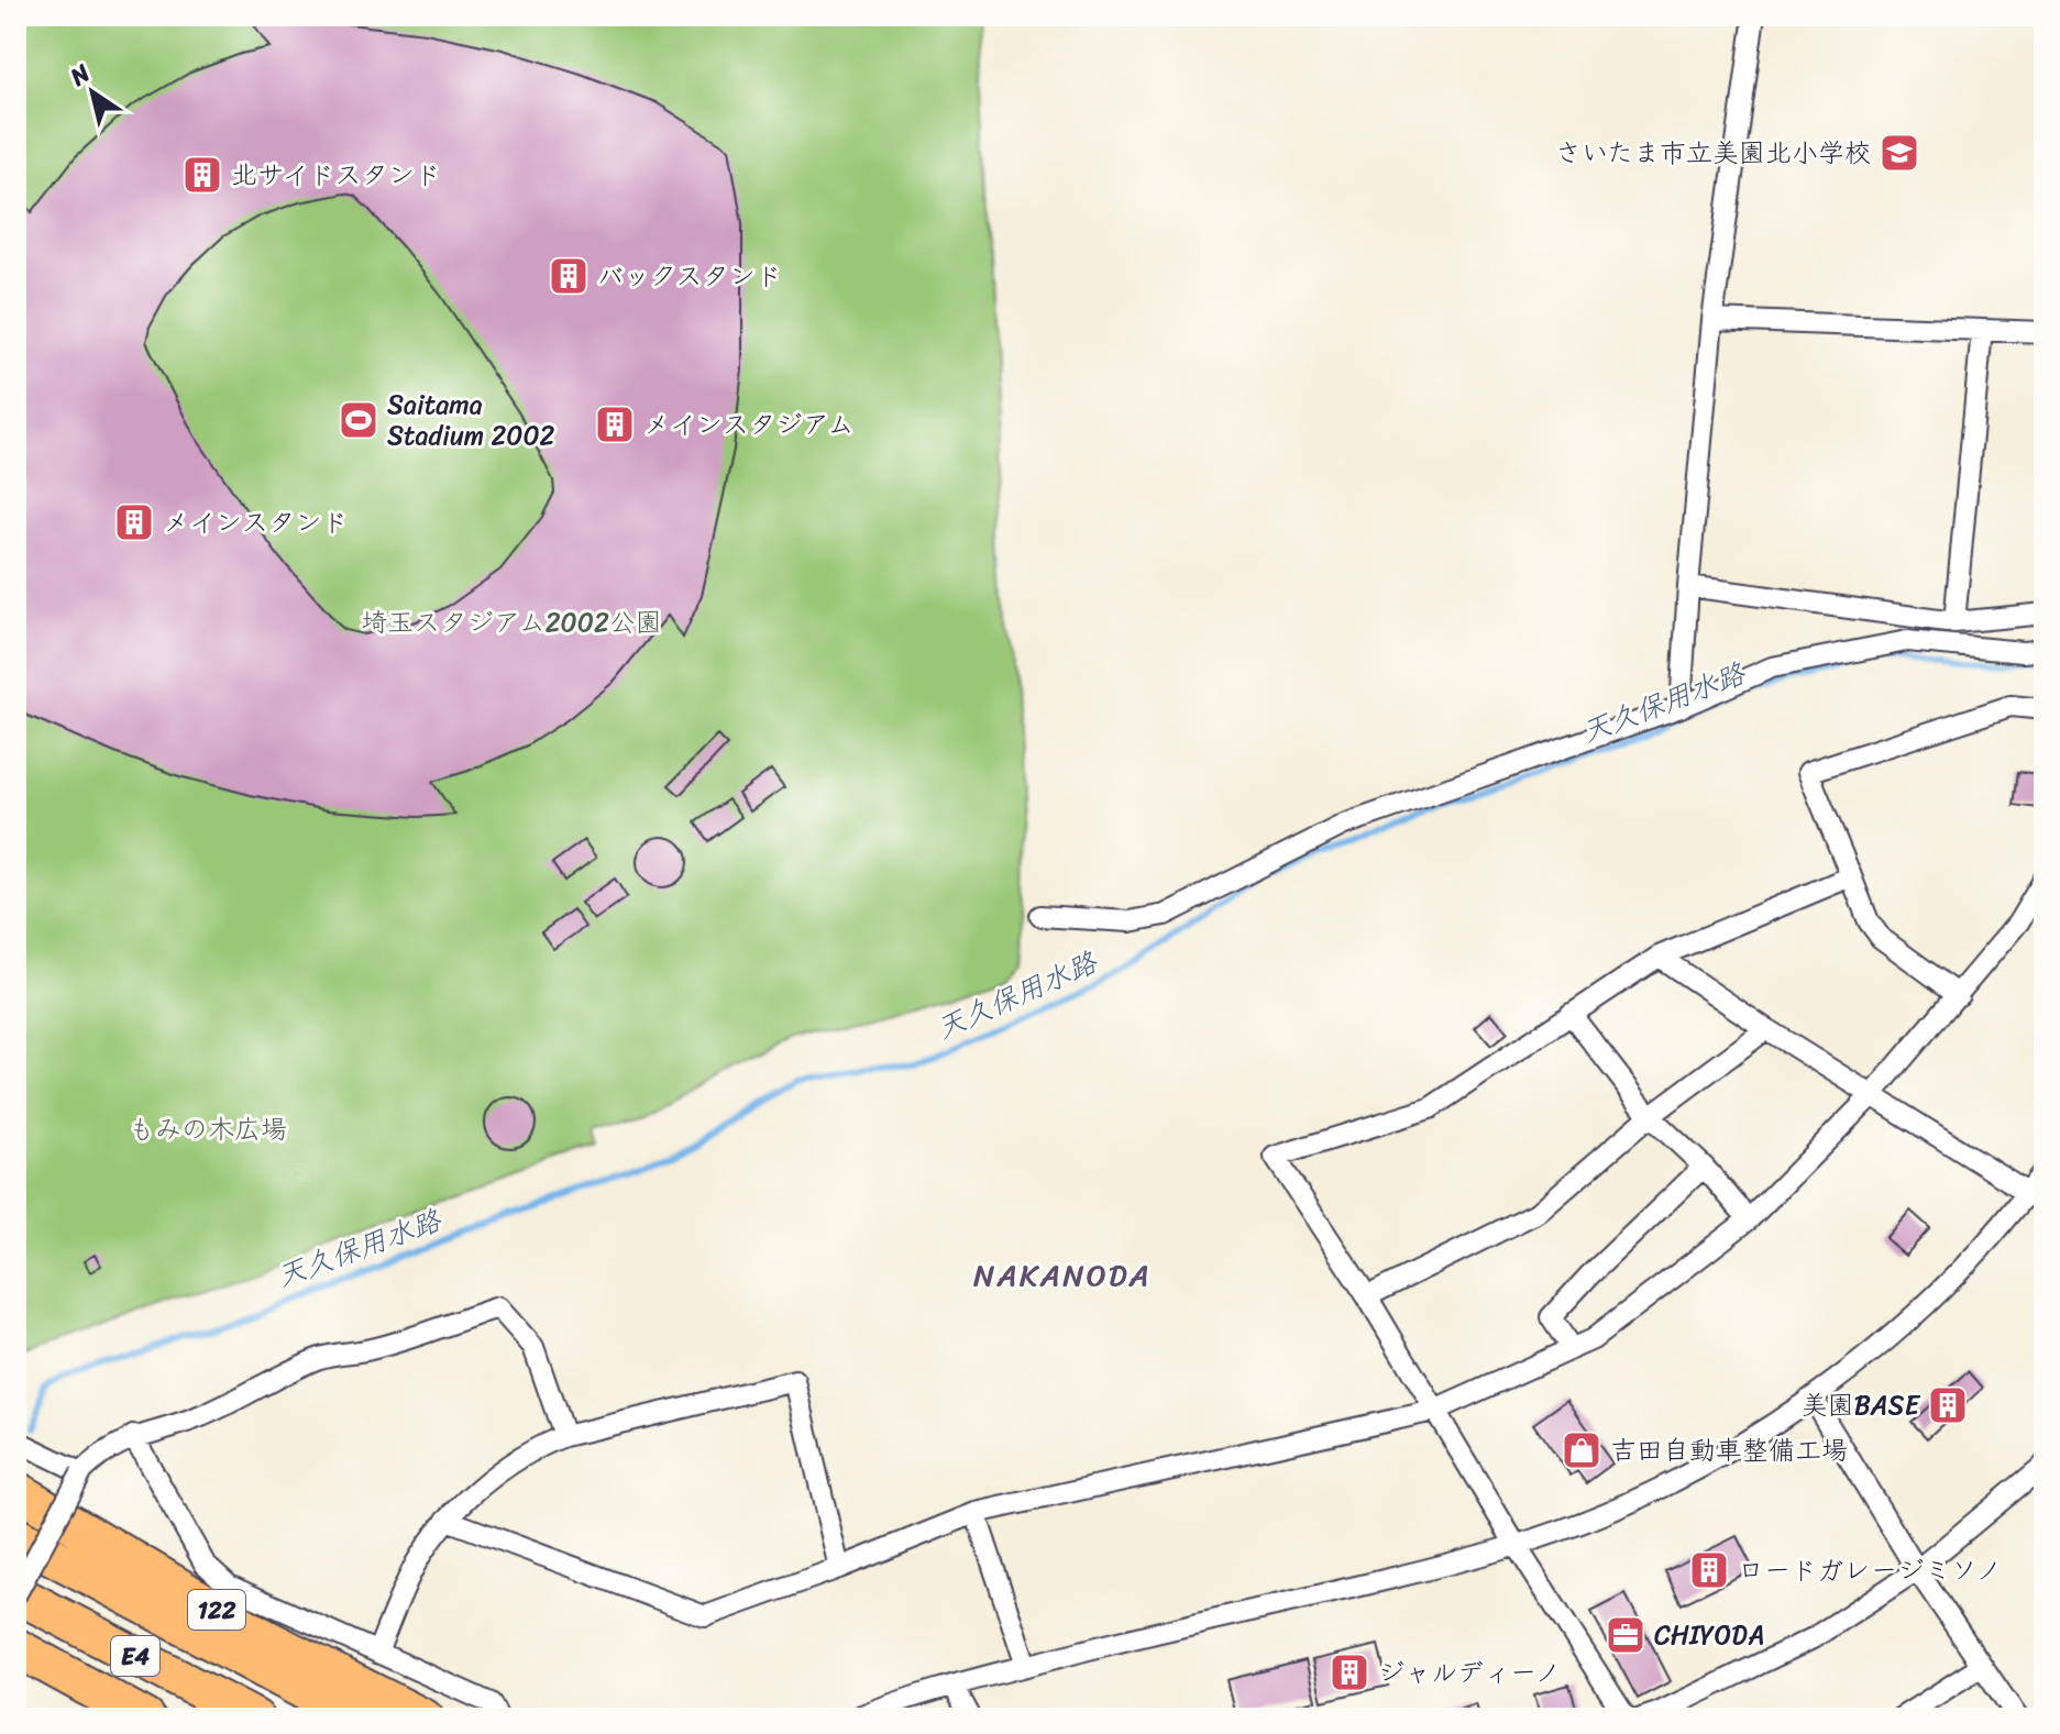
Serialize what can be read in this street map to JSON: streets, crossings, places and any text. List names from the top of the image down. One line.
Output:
{"streets":{"highway":["122","E4"]},"districts":["NAKANODA"],"water":["天久保用水路"],"parks":["埼玉スタジアム2002公園","もみの木広場"],"places":{"school or university":["さいたま市立美園北小学校"],"building":["北サイドスタンド","バックスタンド","メインスタジアム","メインスタンド","美園BASE","ロードガレージミソノ","ジャルディーノ"],"sports":["Saitama Stadium 2002"],"shop":["吉田自動車整備工場"],"office":["CHIYODA"]},"north":"top left"}
